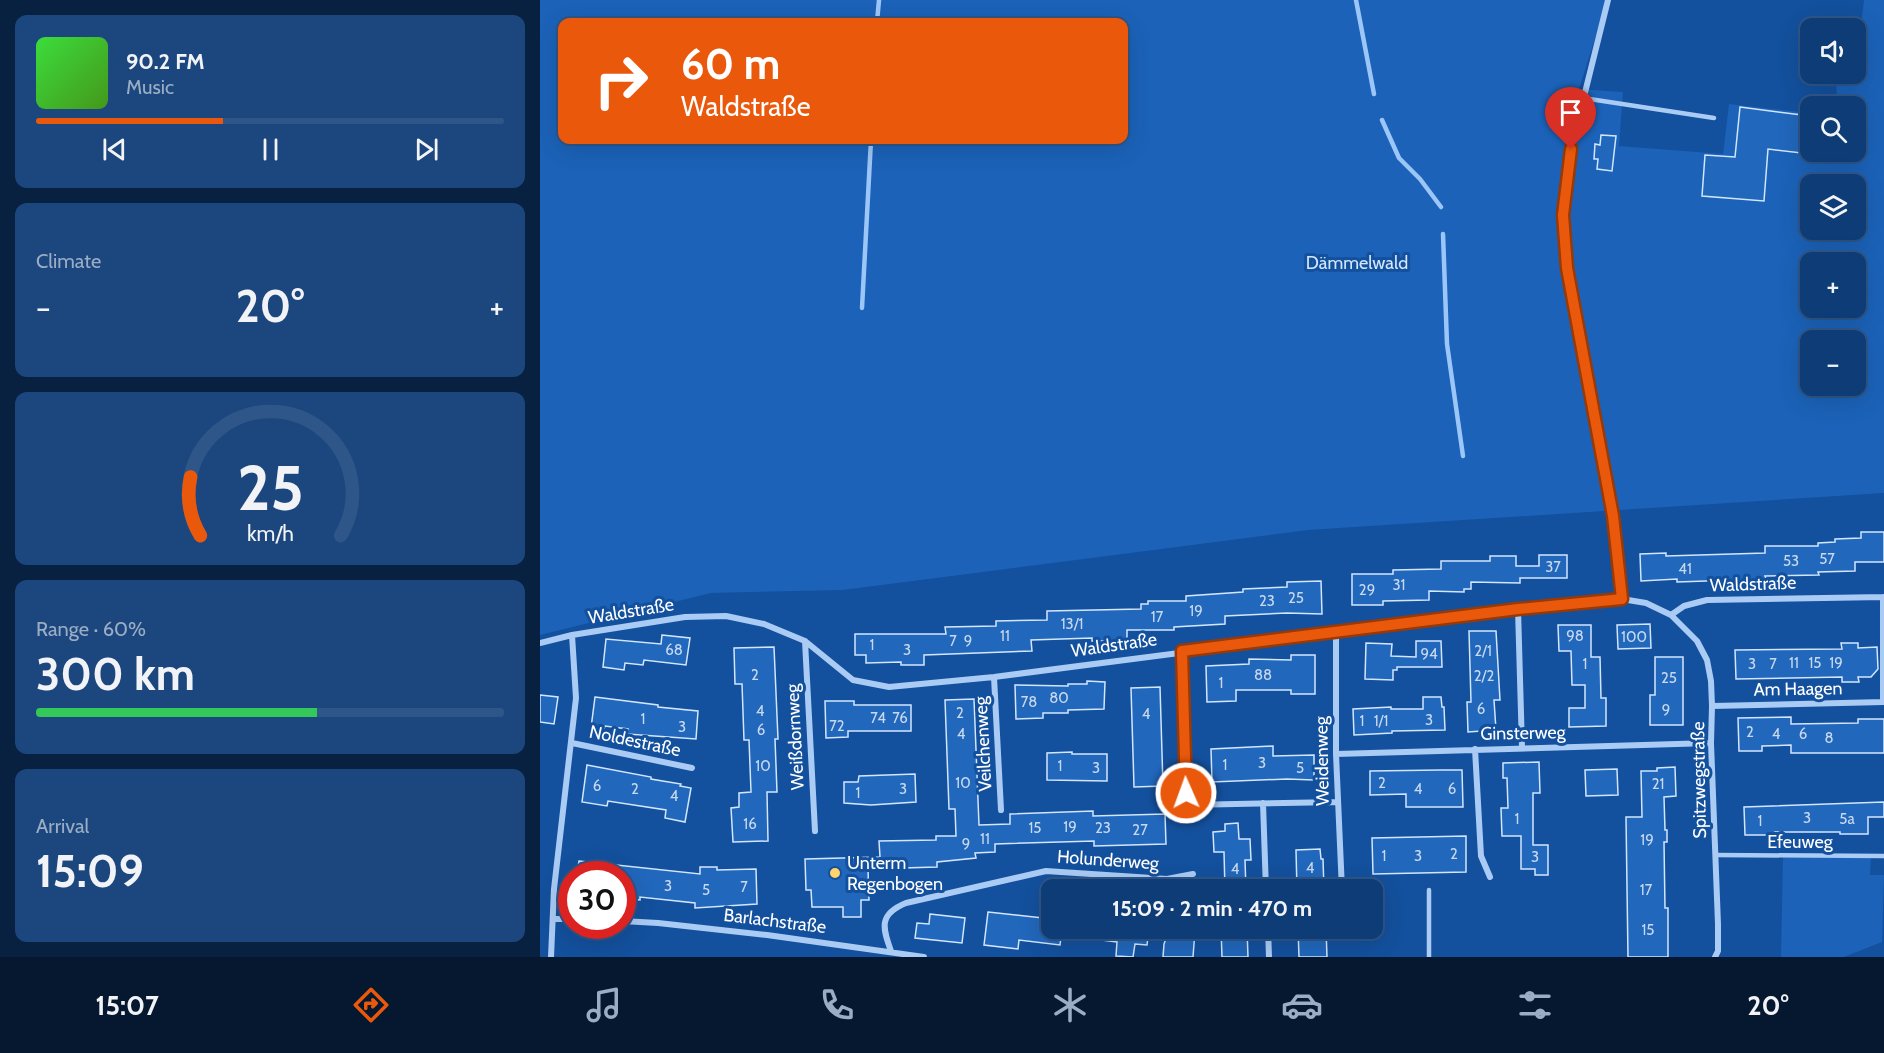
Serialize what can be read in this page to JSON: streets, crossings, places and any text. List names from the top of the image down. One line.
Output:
{"streets":{"street":["Waldstraße","Am Haagen","Ginsterweg","Weißdornweg","Noldestraße","Veilchenweg","Weidenweg","Spitzwegstraße","Holunderweg","Barlachstraße"],"lane":["Efeuweg"]},"crossings":[["Waldstraße","Weißdornweg"],["Waldstraße","Veilchenweg"],["Waldstraße","Weidenweg"],["Waldstraße","Spitzwegstraße"],["Am Haagen","Spitzwegstraße"],["Ginsterweg","Weidenweg"],["Ginsterweg","Spitzwegstraße"],["Spitzwegstraße","Efeuweg"],["Holunderweg","Barlachstraße"]],"parks":["Dämmelwald"],"places":["Unterm Regenbogen"],"house_numbers":["57","53","37","41","31","29","25","23","19","17","13/1","11","98","100","7","9","1","68","3","2/1","94","11","15","19","1","3","7","2","88","2/2","25","1","80","78","6","9","4","2","4","74","76","1","3","1","1/1","72","3","6","2","4","4","6","8","3","1","10","1","3","5","10","2","21","6","2","3","4","6","1","4","3","1","5a","1","16","19","15","23","27","11","19","9","2","1","3","3","4","4","3","7","5","17","15"],"page":{"map_buttons":["+","−"],"turn":["60 m","Waldstraße"],"song":["90.2 FM","Music"],"tile":["Climate",["Range · 60%","300 km"],["Arrival","15:09"]],"heat":["−","20°","+"],"limit":"30","trip":"15:09 · 2 min · 470 m","tabs":["15:07","20°"],"gauge":["25","km/h"]}}
